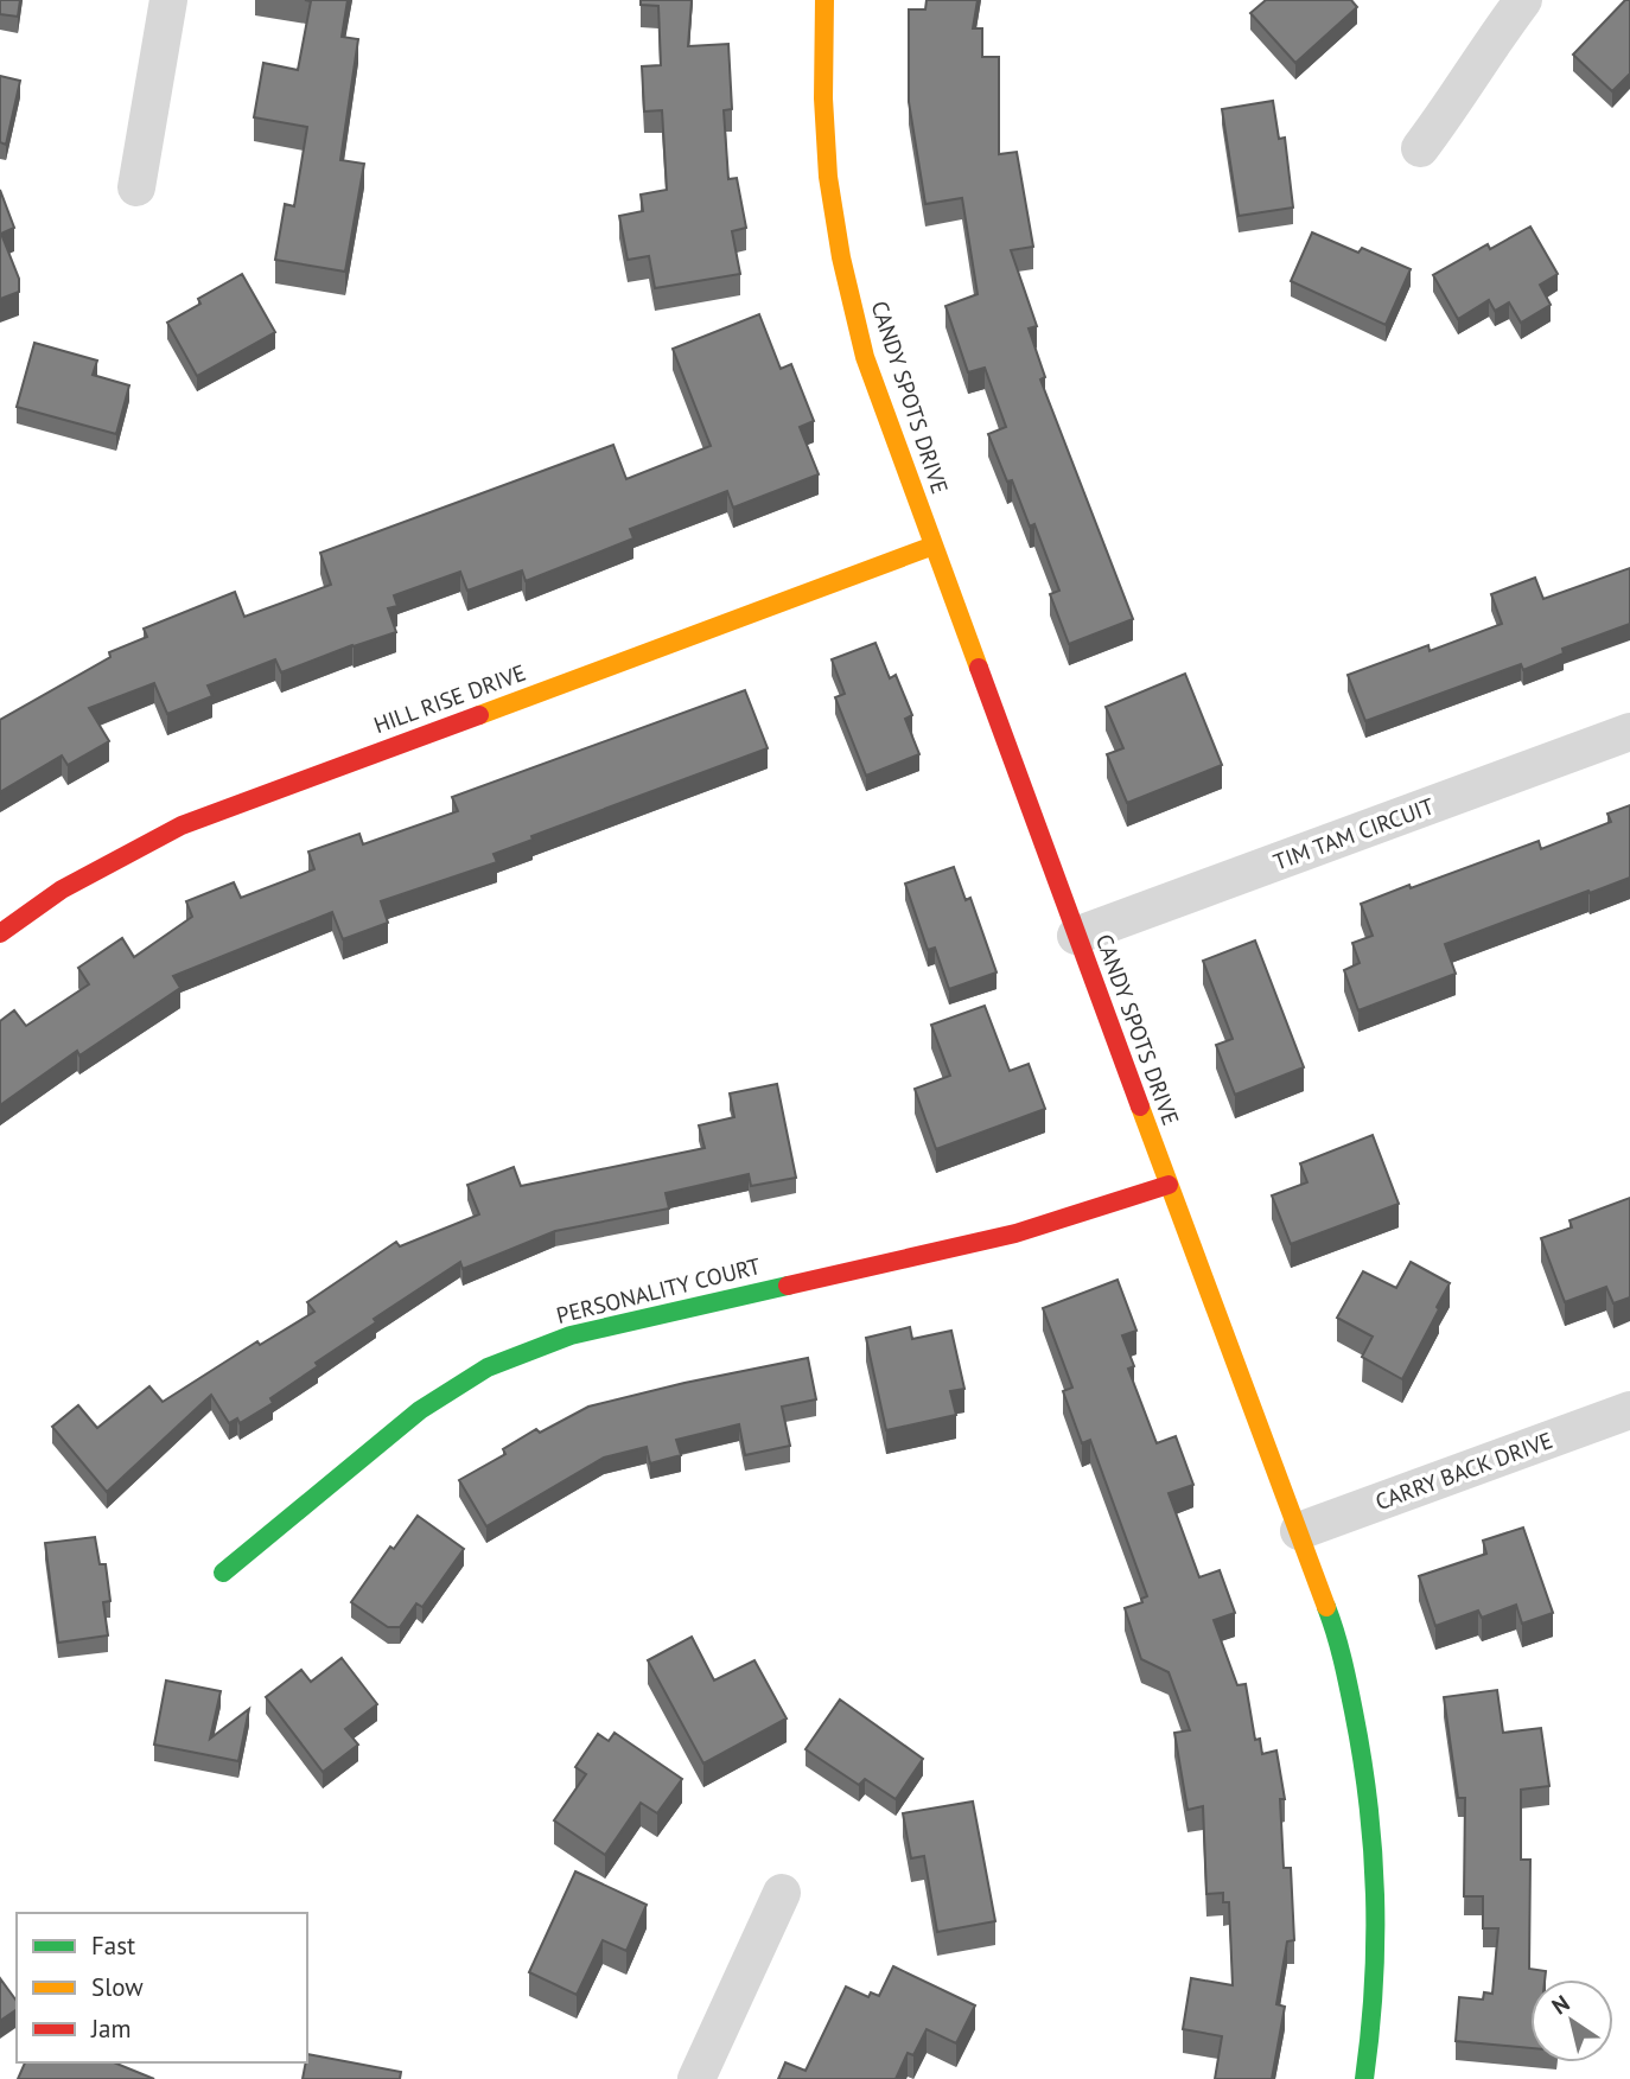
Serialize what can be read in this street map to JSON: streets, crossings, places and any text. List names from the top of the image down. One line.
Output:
{"streets":{"street":["CANDY SPOTS DRIVE","HILL RISE DRIVE","TIM TAM CIRCUIT","PERSONALITY COURT","CARRY BACK DRIVE"]},"crossings":[["CANDY SPOTS DRIVE","HILL RISE DRIVE"],["CANDY SPOTS DRIVE","TIM TAM CIRCUIT"],["CANDY SPOTS DRIVE","PERSONALITY COURT"],["CANDY SPOTS DRIVE","CARRY BACK DRIVE"]],"legend":["Fast","Slow","Jam"],"north":"top left"}
